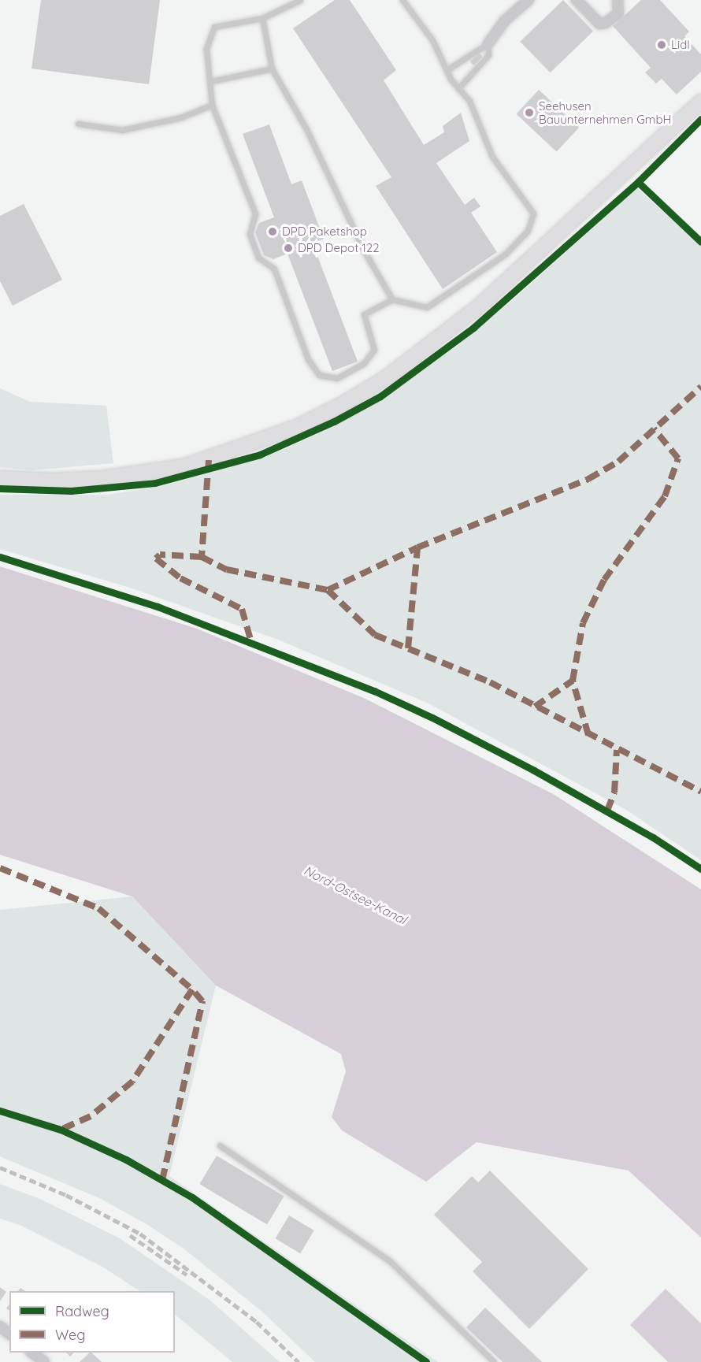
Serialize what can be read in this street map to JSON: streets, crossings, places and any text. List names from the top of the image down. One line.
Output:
{"water":["Nord-Ostsee-Kanal"],"places":["Lidl","Seehusen Bauunternehmen GmbH","DPD Paketshop","DPD Depot 122"],"legend":["Radweg","Weg"]}
